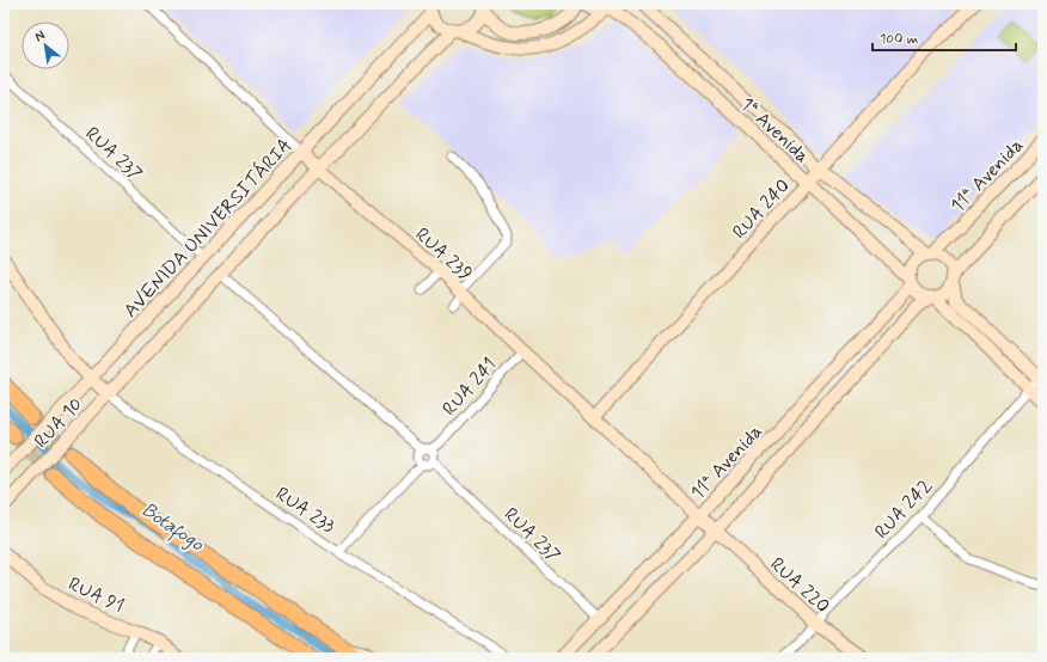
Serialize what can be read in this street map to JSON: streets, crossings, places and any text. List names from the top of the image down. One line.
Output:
{"streets":{"main road":["1ª Avenida","11ª Avenida","RUA 240","AVENIDA UNIVERSITÁRIA","RUA 239","RUA 10","RUA 233","RUA 220","RUA 91"],"street":["RUA 237","RUA 241","RUA 242"]},"crossings":[["1ª Avenida","11ª Avenida"],["1ª Avenida","RUA 240"],["RUA 237","11ª Avenida"],["RUA 237","AVENIDA UNIVERSITÁRIA"],["RUA 237","RUA 241"],["11ª Avenida","RUA 239"],["11ª Avenida","RUA 220"],["RUA 240","RUA 239"],["AVENIDA UNIVERSITÁRIA","RUA 239"],["AVENIDA UNIVERSITÁRIA","RUA 233"],["RUA 239","RUA 241"],["RUA 239","RUA 220"],["RUA 241","RUA 233"],["RUA 10","RUA 233"],["RUA 242","RUA 220"]],"water":["Botafogo"],"scale_bar":"100 m","north":"top left"}
